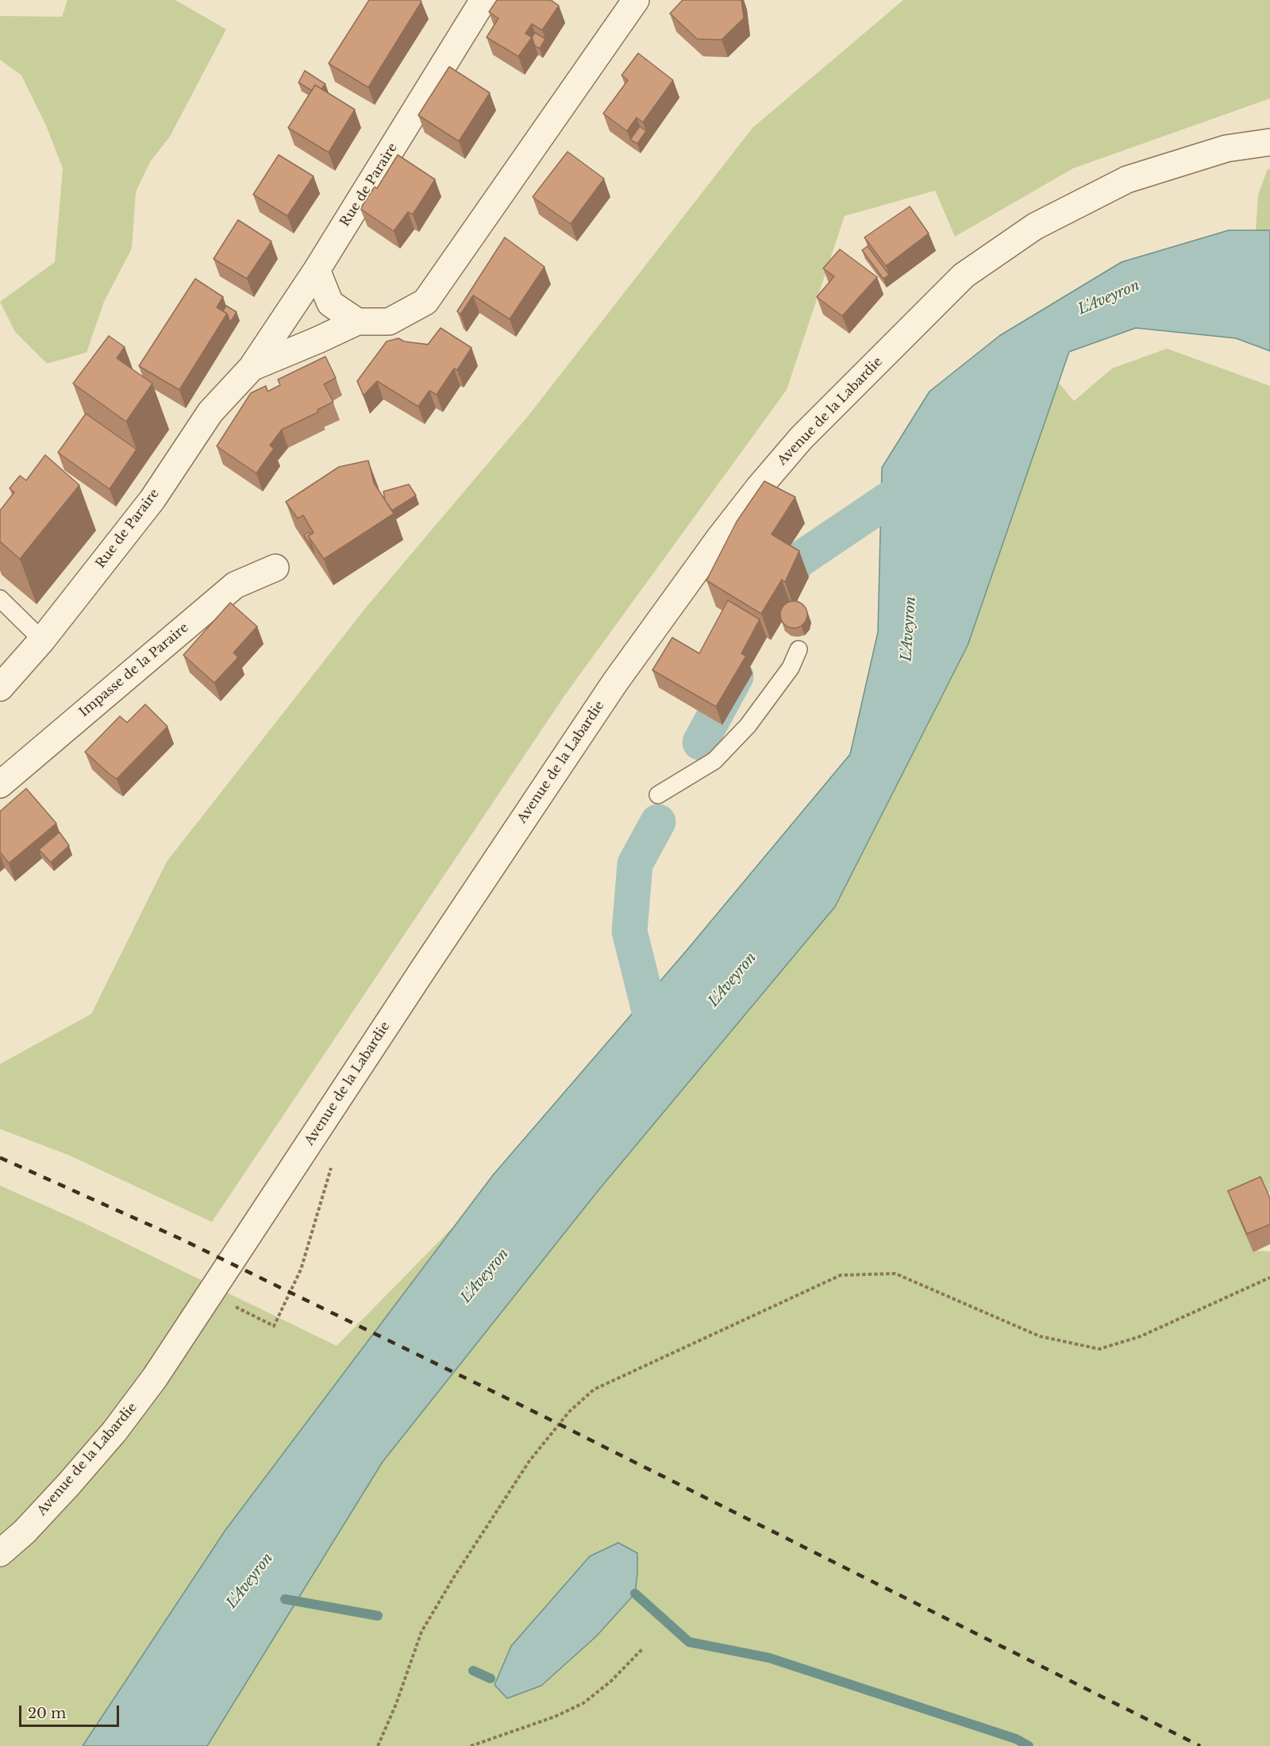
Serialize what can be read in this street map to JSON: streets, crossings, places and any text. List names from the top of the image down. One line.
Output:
{"streets":{"street":["Rue de Paraire","Avenue de la Labardie","Impasse de la Paraire"]},"water":["L'Aveyron"],"scale_bar":"20 m"}
